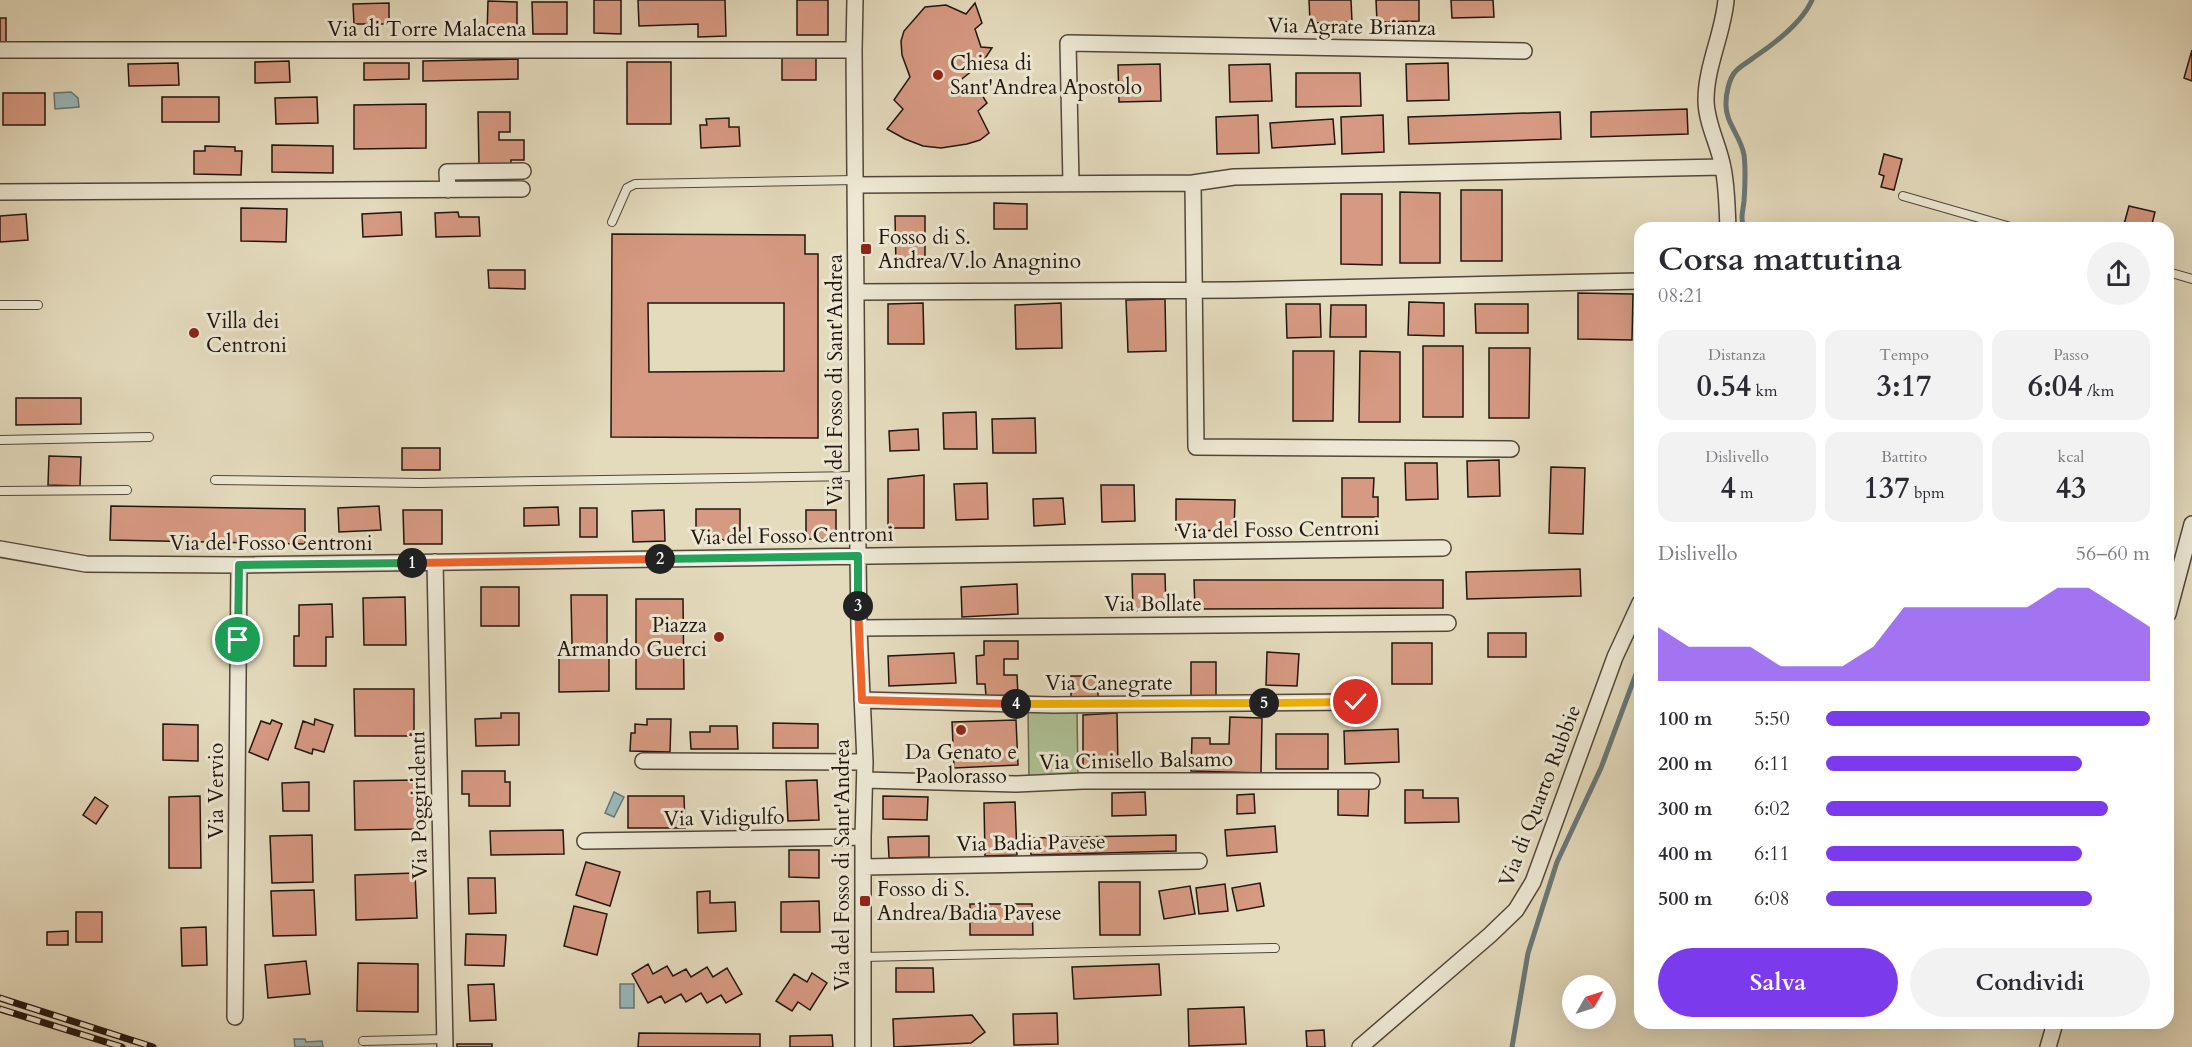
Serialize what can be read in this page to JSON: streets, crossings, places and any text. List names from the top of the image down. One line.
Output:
{"streets":{"street":["Via Agrate Brianza","Via di Torre Malacena","Via del Fosso di Sant'Andrea","Via del Fosso Centroni","Via Bollate","Via Canegrate","Via Cinisello Balsamo","Via Vervio","Via di Quarto Rubbie","Via Poggiridenti","Via Vidigulfo","Via Badia Pavese"]},"crossings":[["Via di Torre Malacena","Via del Fosso di Sant'Andrea"],["Via del Fosso di Sant'Andrea","Via del Fosso Centroni"],["Via del Fosso di Sant'Andrea","Via Bollate"],["Via del Fosso di Sant'Andrea","Via Canegrate"],["Via del Fosso di Sant'Andrea","Via Cinisello Balsamo"],["Via del Fosso di Sant'Andrea","Via Vidigulfo"],["Via del Fosso di Sant'Andrea","Via Badia Pavese"],["Via del Fosso Centroni","Via Vervio"],["Via del Fosso Centroni","Via Poggiridenti"]],"places":{"other":["Chiesa di Sant'Andrea Apostolo","Villa dei Centroni","Piazza Armando Guerci","Da Genato e Paolorasso"],"transit":["Fosso di S. Andrea/V.lo Anagnino","Fosso di S. Andrea/Badia Pavese"]},"north":"top right","page":{"heading":["Corsa mattutina","08:21"],"stats":[["Distanza","0.54 km"],["Tempo","3:17"],["Passo","6:04 /km"],["Dislivello","4 m"],["Battito","137 bpm"],["kcal","43"]],"chart":["Dislivello","56–60 m"],"pins":["2","1","3","5","4"],"list":[{"name":"100 m","note":"5:50"},{"name":"200 m","note":"6:11"},{"name":"300 m","note":"6:02"},{"name":"400 m","note":"6:11"},{"name":"500 m","note":"6:08"}],"buttons":["Salva","Condividi"]}}
